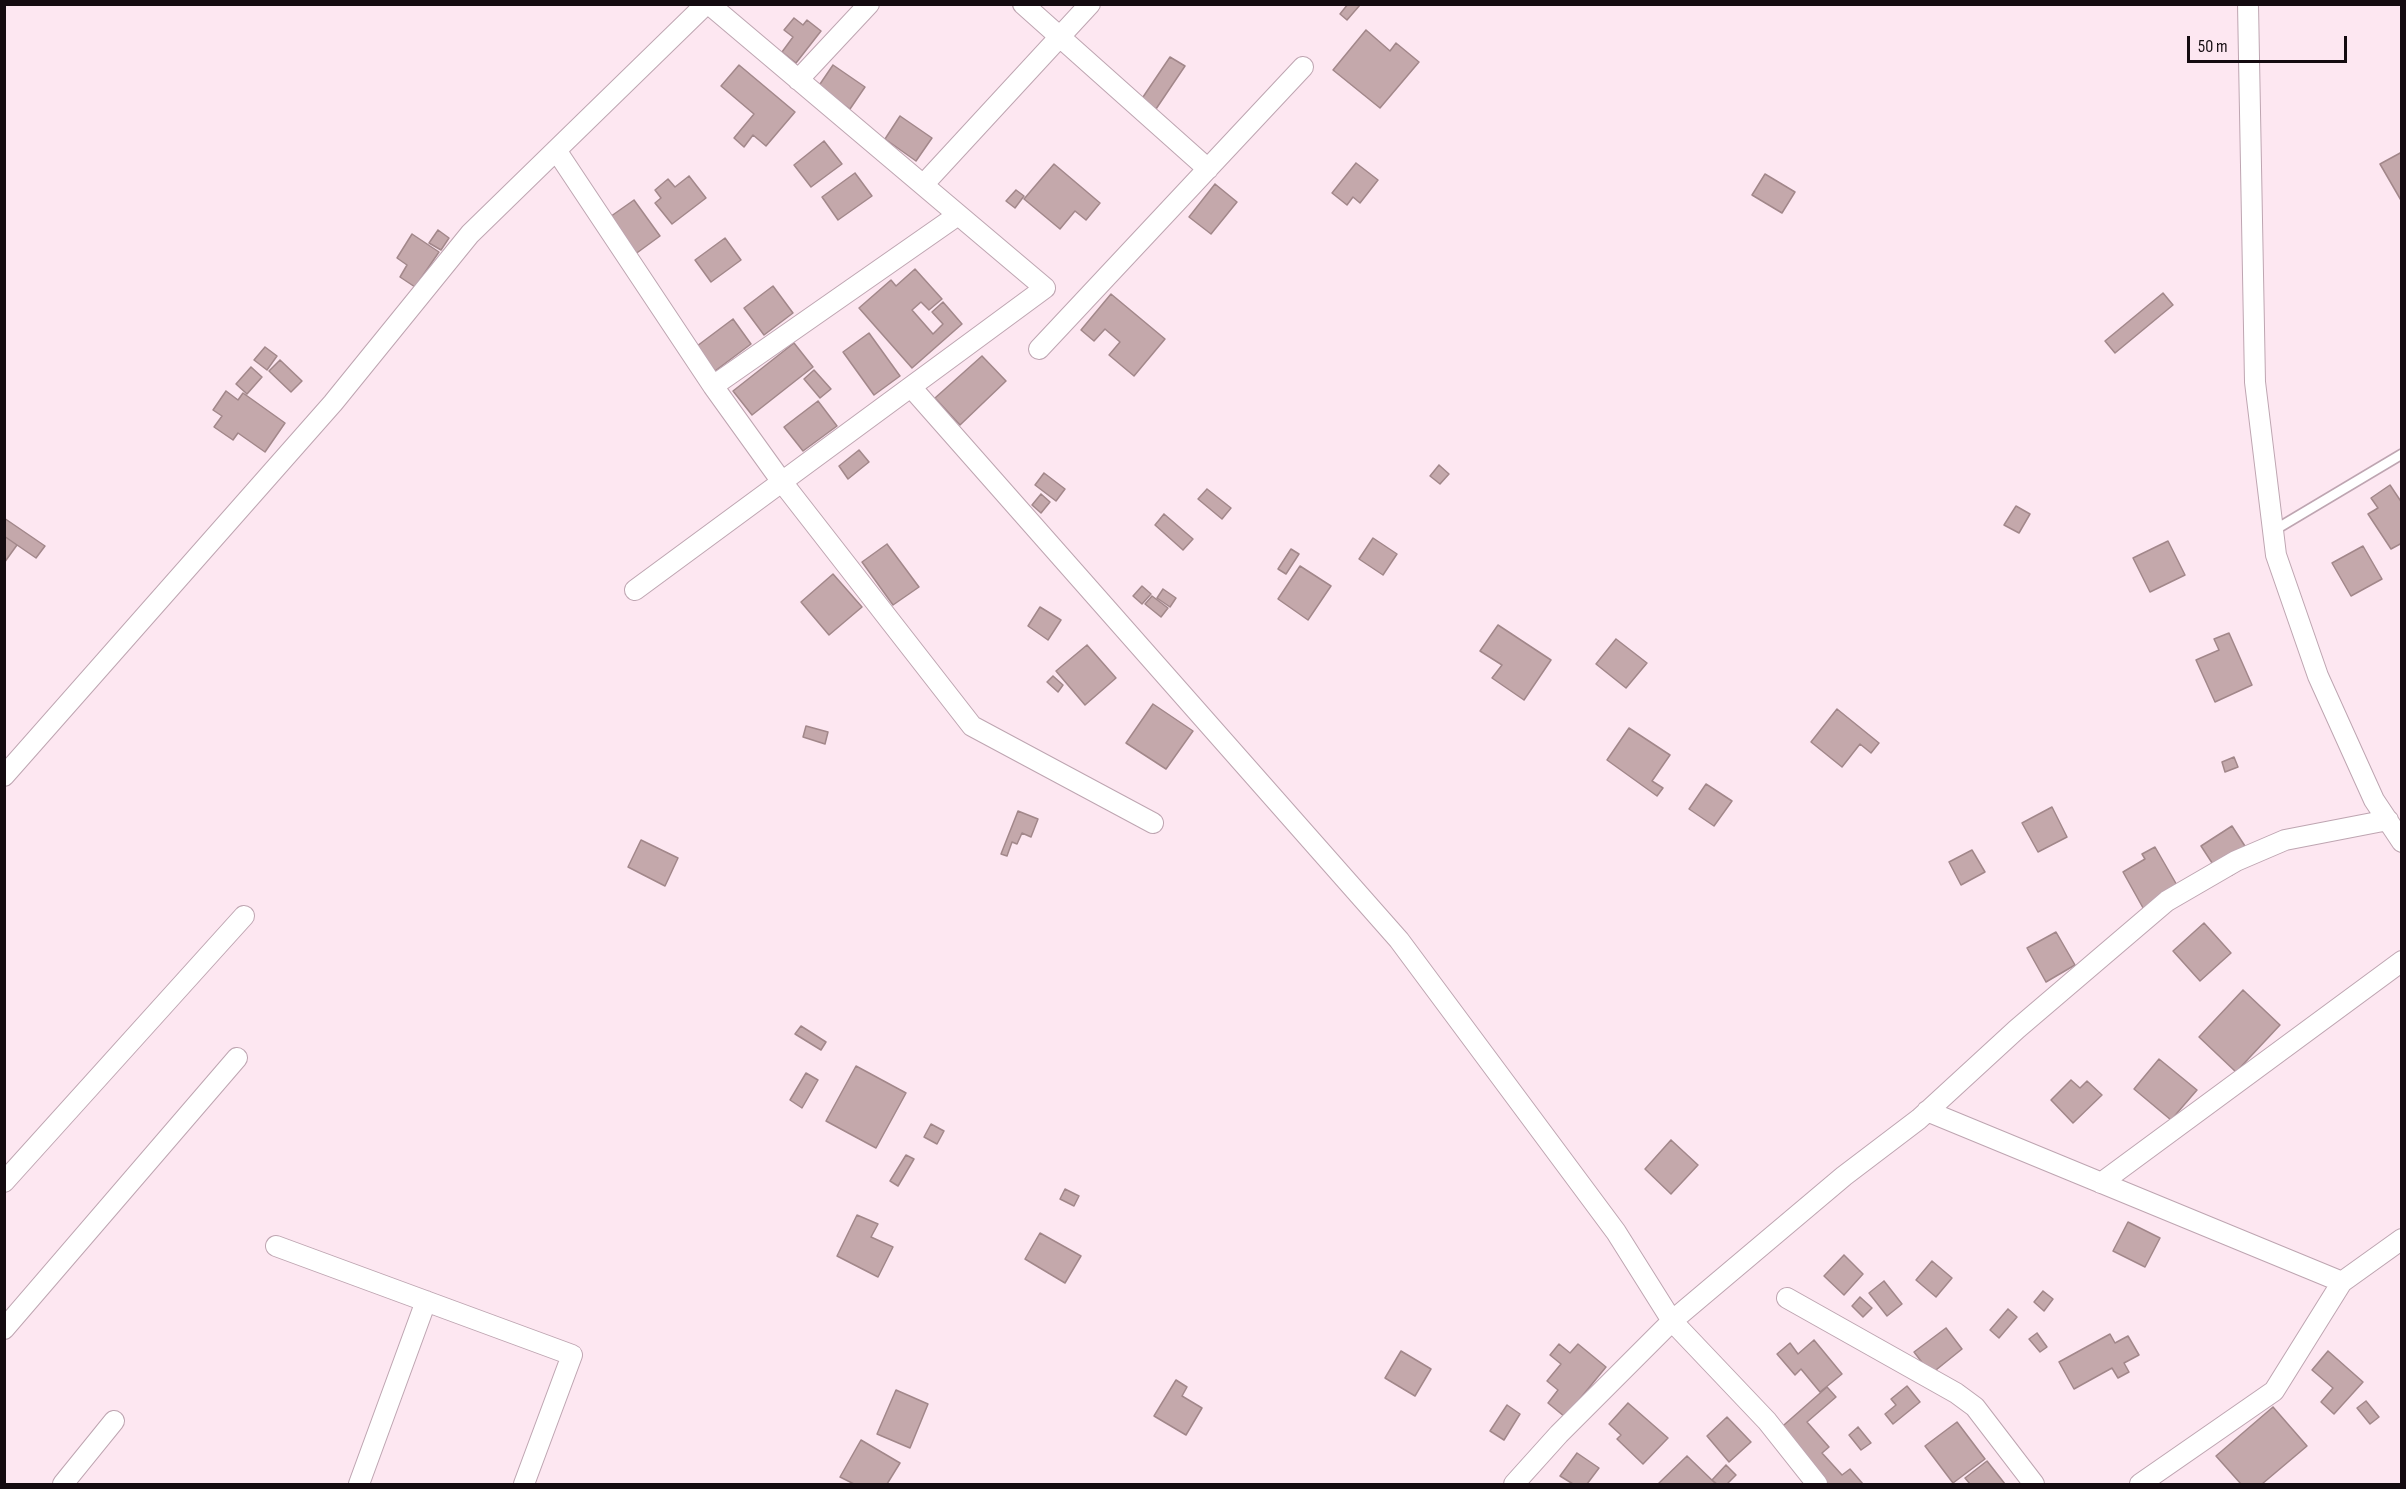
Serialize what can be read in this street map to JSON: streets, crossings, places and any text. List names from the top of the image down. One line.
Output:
{"scale_bar":"50 m"}
